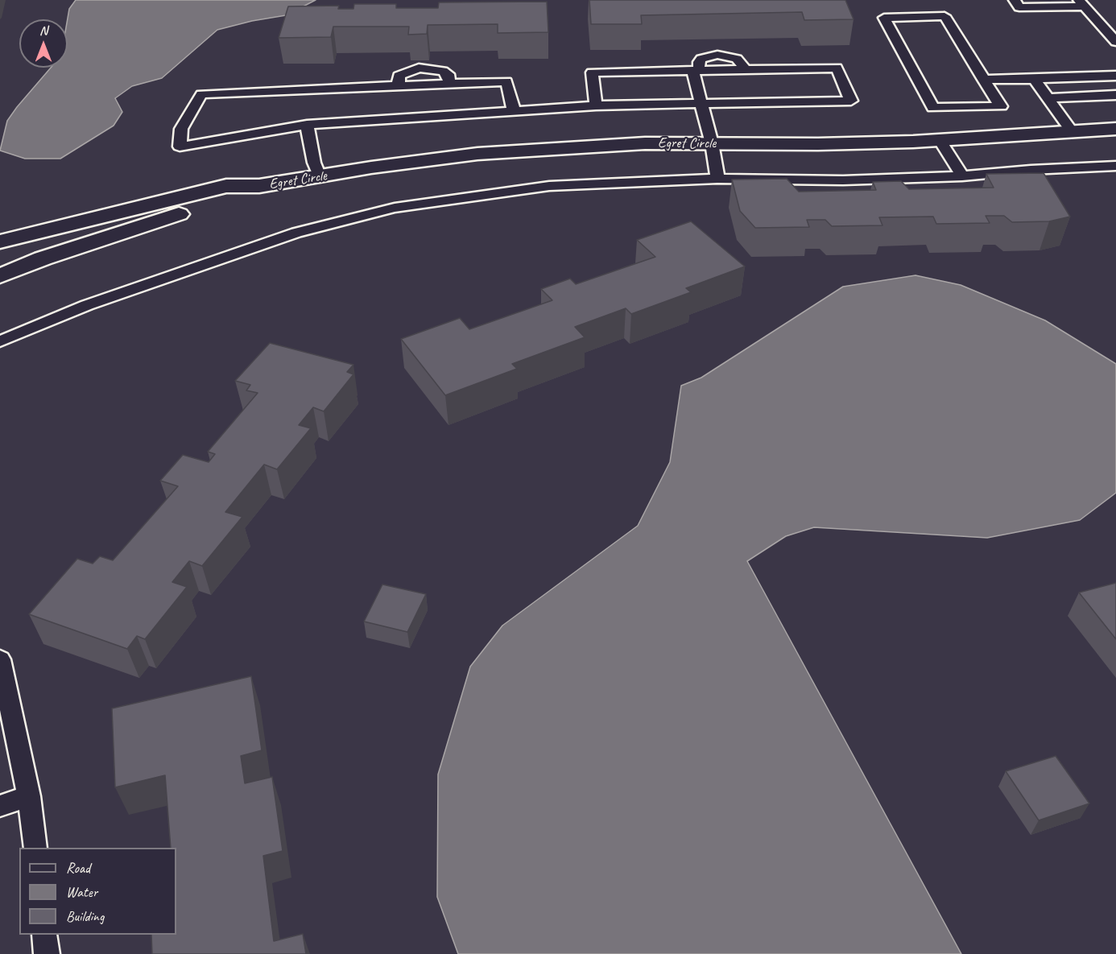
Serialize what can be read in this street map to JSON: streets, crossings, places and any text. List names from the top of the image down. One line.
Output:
{"streets":{"street":["Egret Circle"]},"legend":["Road","Water","Building"],"north":"top"}
